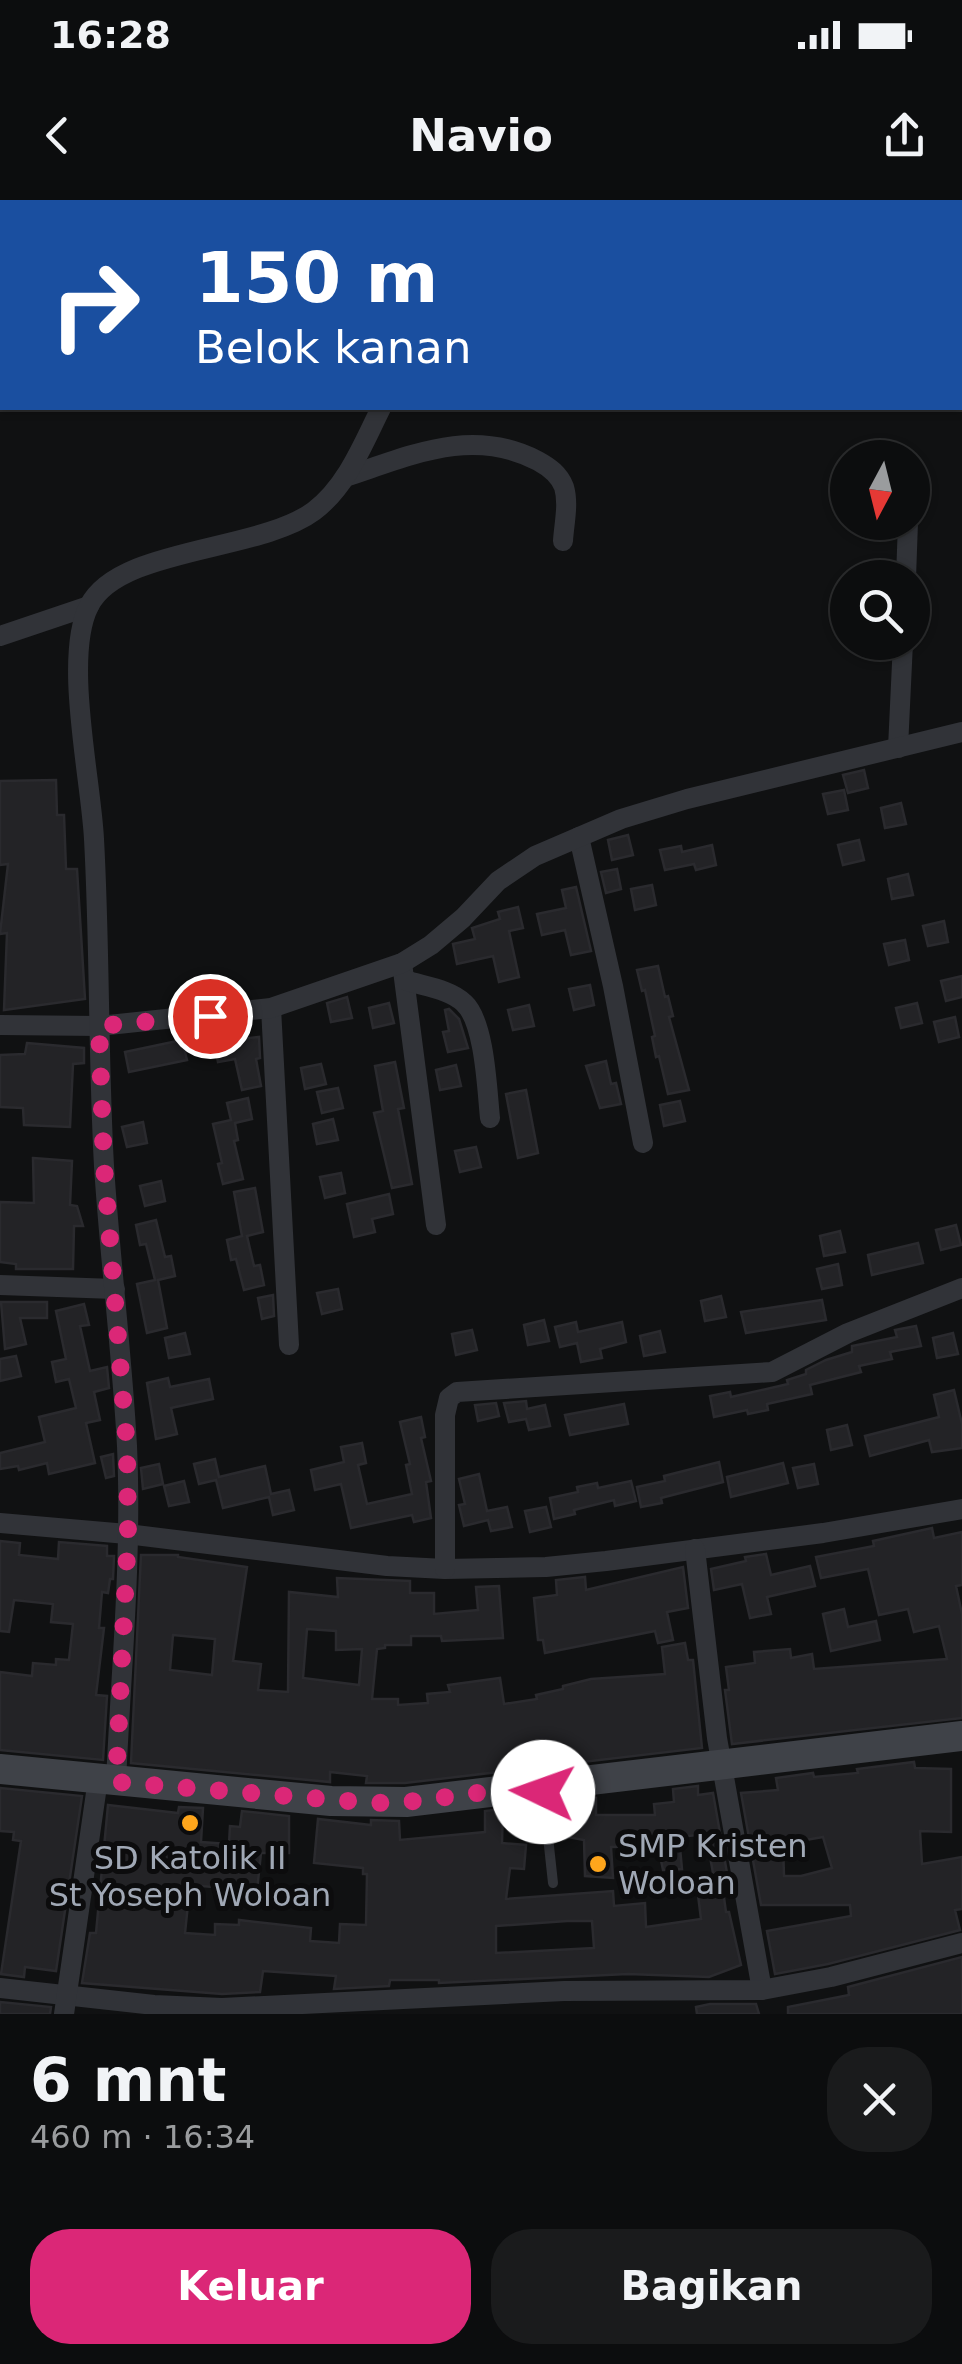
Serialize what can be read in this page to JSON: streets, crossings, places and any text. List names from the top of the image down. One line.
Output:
{"places":["SD Katolik II St Yoseph Woloan","SMP Kristen Woloan"],"north":"bottom","page":{"status":"16:28","header":"Navio","turn":["150 m","Belok kanan"],"heading":["6 mnt","460 m · 16:34"],"buttons":["Keluar","Bagikan"]}}
